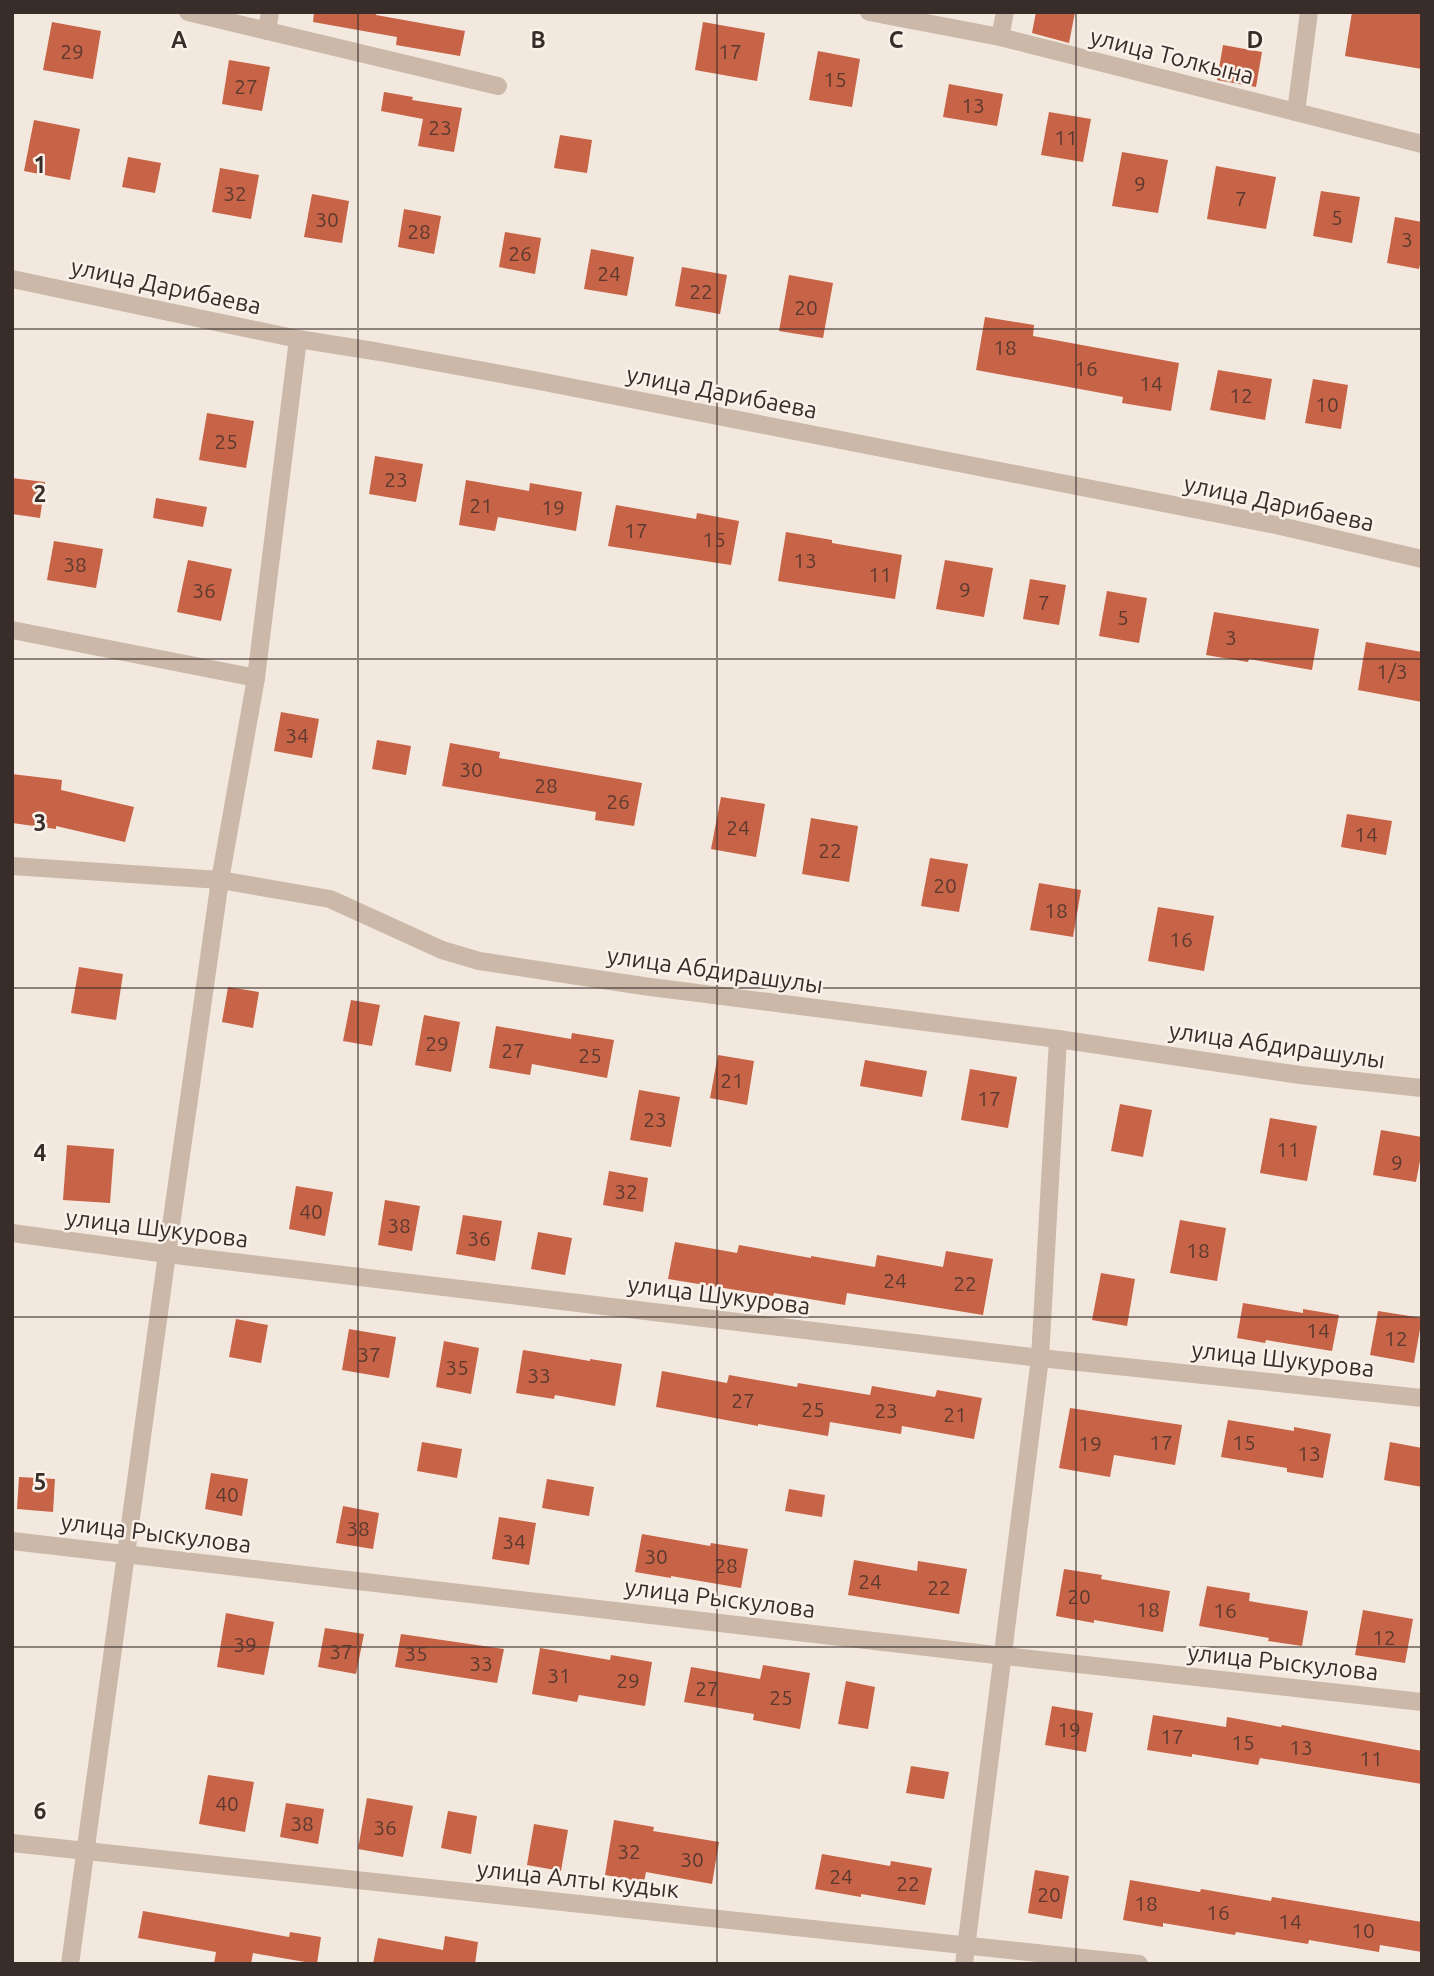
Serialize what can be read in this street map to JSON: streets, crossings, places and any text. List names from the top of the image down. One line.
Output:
{"streets":{"street":["улица Толкына","улица Дарибаева","улица Абдирашулы","улица Шукурова","улица Рыскулова","улица Алты кудык"]},"house_numbers":["29","17","15","27","13","23","11","9","32","7","5","30","28","3","26","24","22","20","18","16","14","12","10","25","23","21","19","17","15","13","38","11","9","36","7","5","3","1/3","34","30","28","26","24","14","22","20","18","16","29","27","25","21","17","23","11","9","32","40","38","36","18","24","22","14","12","37","35","33","27","25","23","21","17","15","19","13","40","38","34","30","28","24","22","20","18","16","12","39","37","35","33","31","29","27","25","19","17","15","13","11","40","38","36","32","30","24","22","20","18","16","14","10"],"grid":{"columns":["A","B","C","D"],"rows":["1","2","3","4","5","6"]}}
